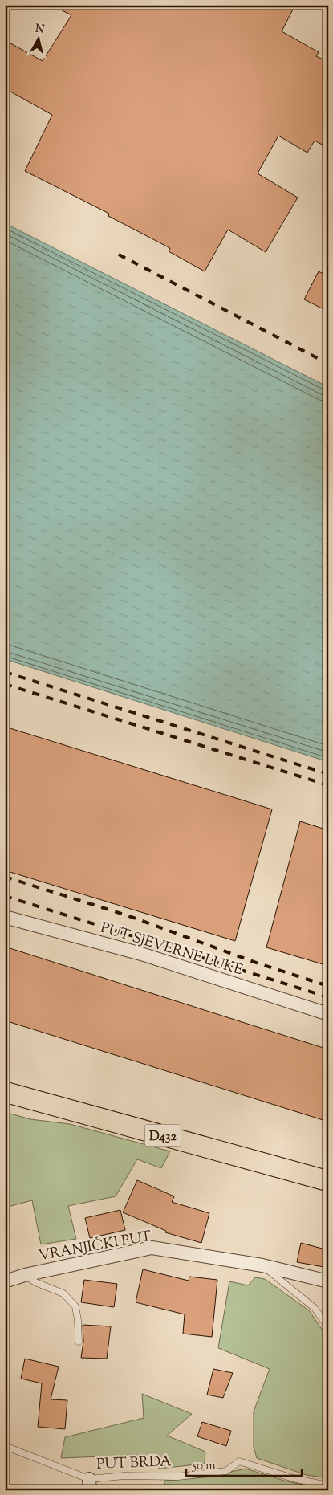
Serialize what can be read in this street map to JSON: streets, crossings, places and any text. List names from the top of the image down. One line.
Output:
{"streets":{"main road":["D432"],"street":["PUT SJEVERNE LUKE","VRANJIČKI PUT"],"lane":["PUT BRDA"]},"scale_bar":"50 m","north":"top"}
